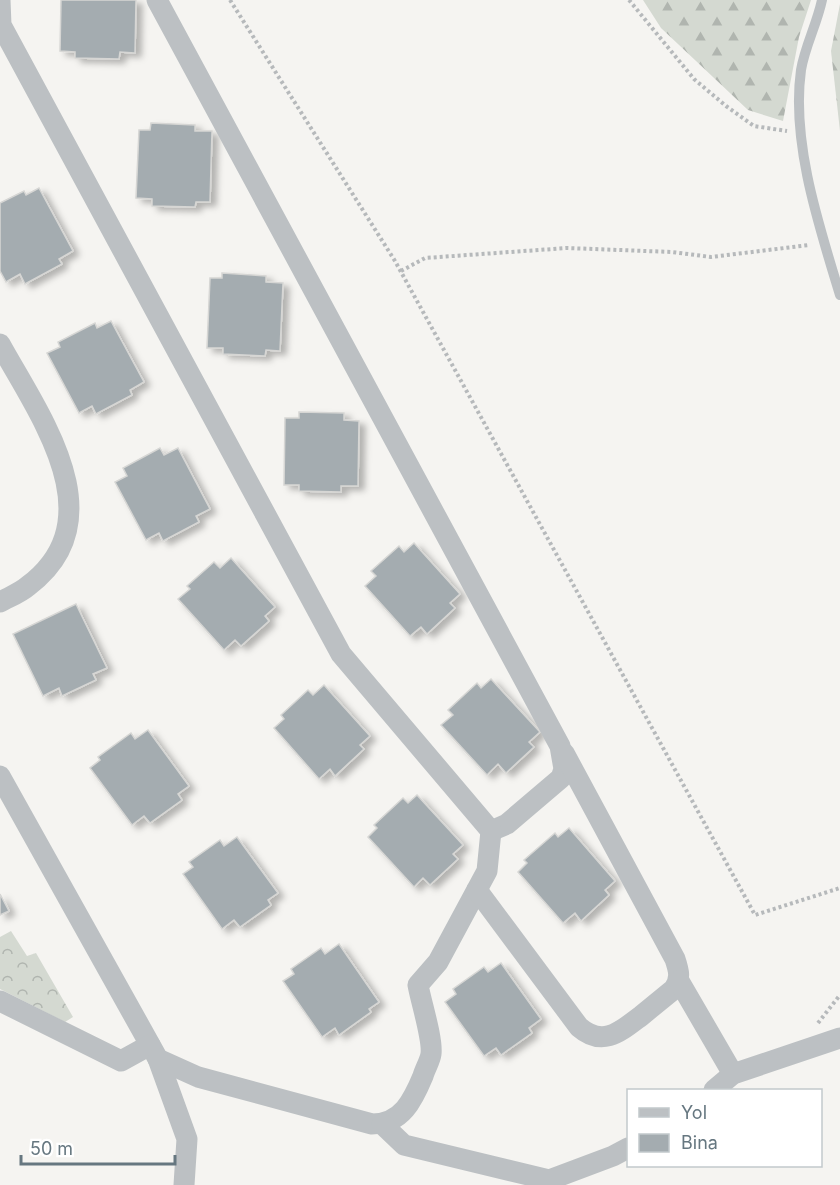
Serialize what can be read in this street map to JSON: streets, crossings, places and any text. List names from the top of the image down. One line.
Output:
{"legend":["Yol","Bina"],"scale_bar":"50 m"}
